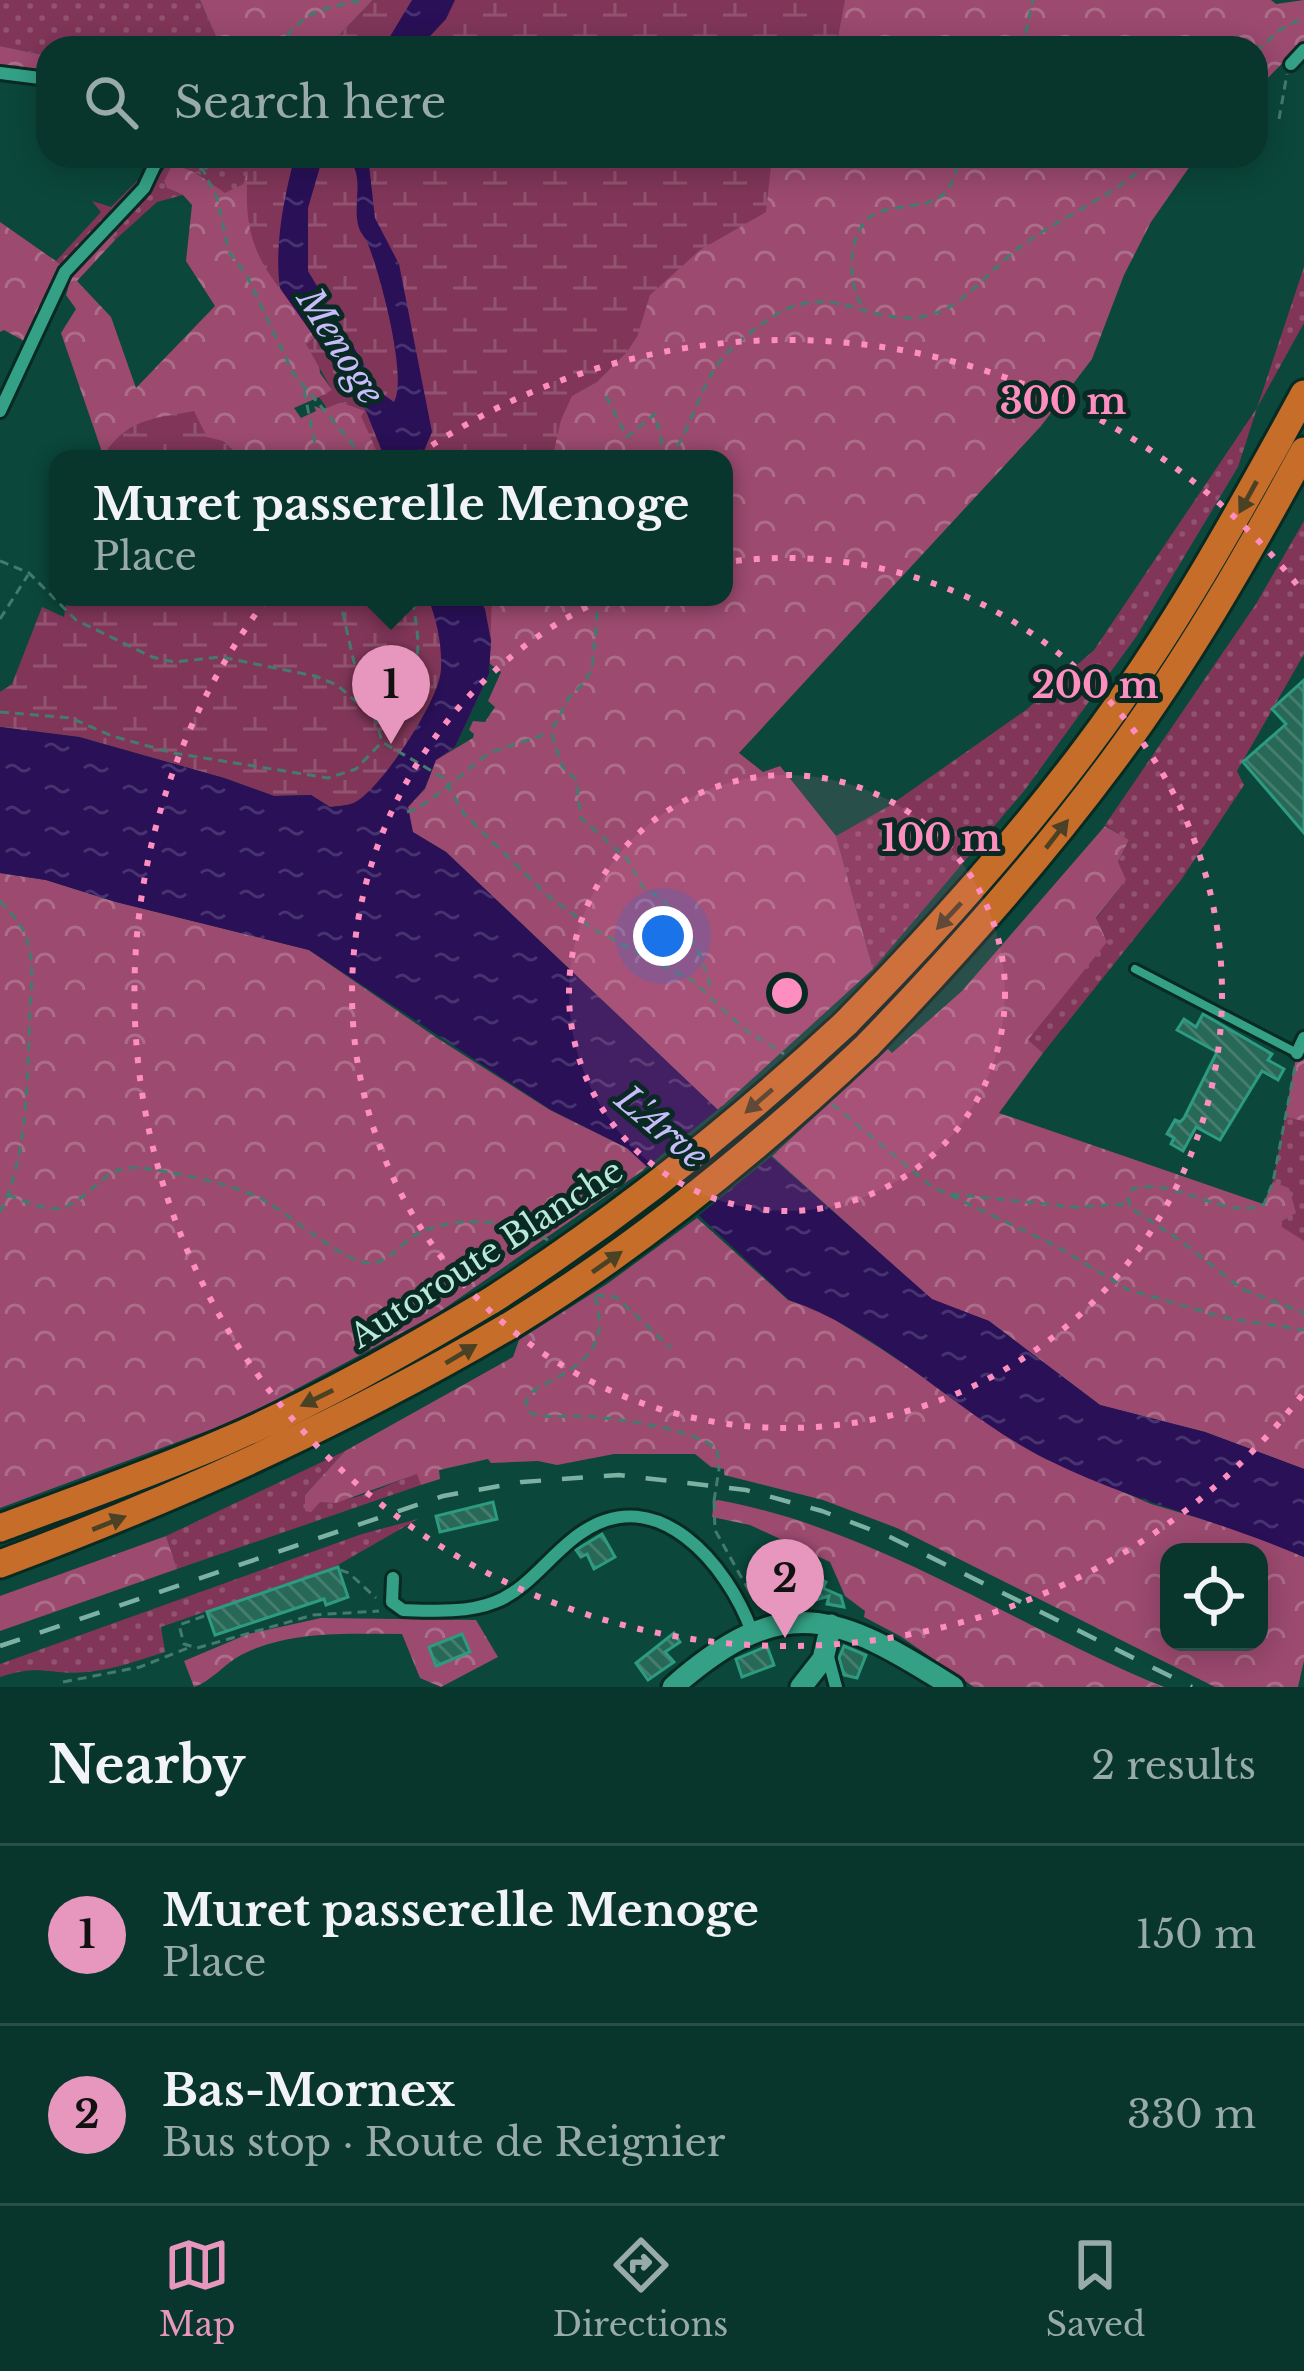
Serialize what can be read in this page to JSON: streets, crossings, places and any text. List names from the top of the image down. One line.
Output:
{"streets":{"highway":["Autoroute Blanche"]},"water":["Menoge","L'Arve"],"page":{"search":"Search here","popup":["Muret passerelle Menoge","Place"],"pins":["1","2"],"heading":["Nearby","2 results"],"list":[{"mark":"1","name":"Muret passerelle Menoge","note":"Place","value":"150 m"},{"mark":"2","name":"Bas-Mornex","note":"Bus stop · Route de Reignier","value":"330 m"}],"nav":["Map","Directions","Saved"]},"rings":["300 m","200 m","100 m"]}
